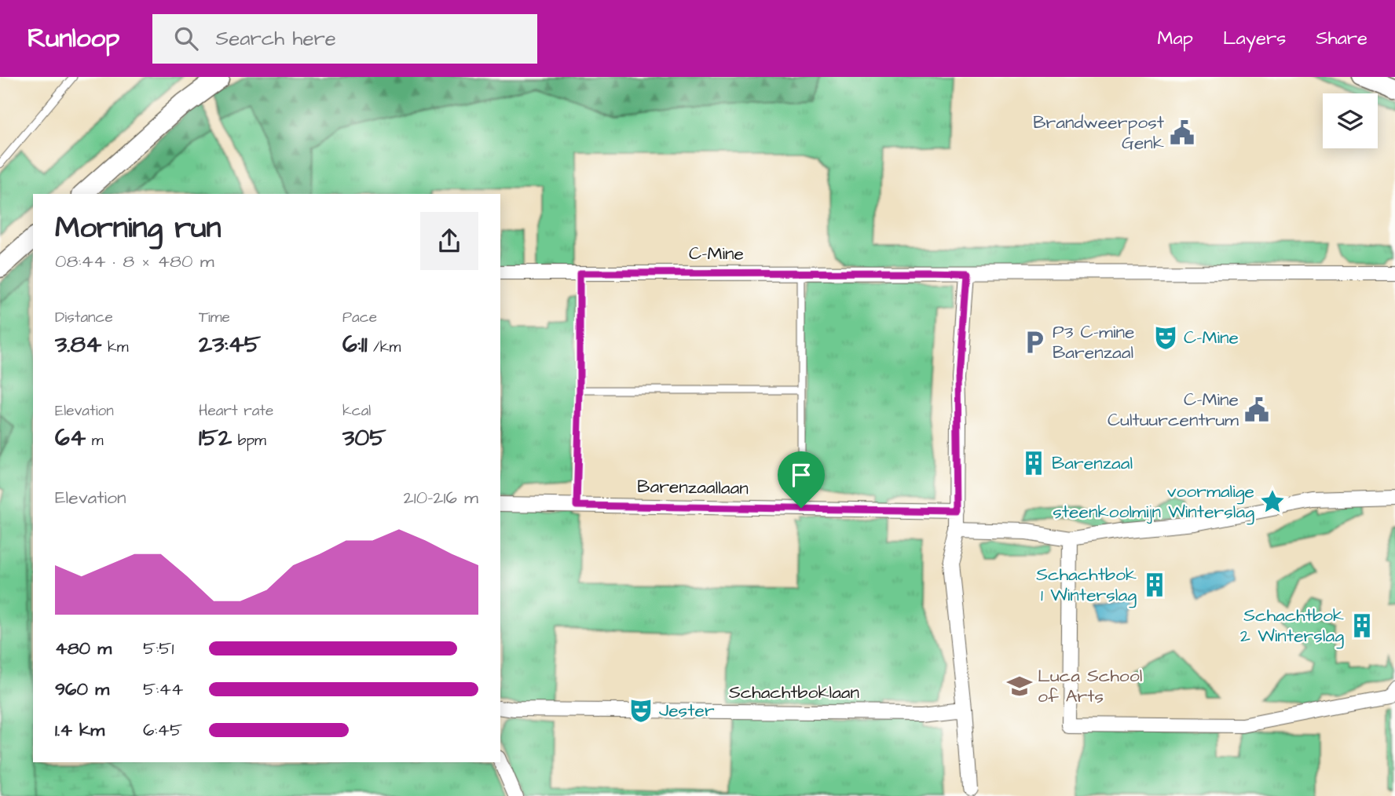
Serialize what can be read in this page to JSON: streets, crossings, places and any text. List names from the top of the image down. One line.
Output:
{"streets":{"street":["C-Mine","Barenzaallaan","Schachtboklaan"]},"places":{"public building":["Brandweerpost Genk","C-Mine Cultuurcentrum"],"theatre":["C-Mine","Jester"],"parking":["P3 C-mine Barenzaal"],"building":["Barenzaal","Schachtbok 1 Winterslag","Schachtbok 2 Winterslag"],"place":["voormalige steenkoolmijn Winterslag"],"school or university":["Luca School of Arts"]},"page":{"header":"Runloop","search":"Search here","nav":["Map","Layers","Share"],"heading":["Morning run","08:44 · 8 × 480 m"],"stats":[["Distance","3.84 km"],["Time","23:45"],["Pace","6:11 /km"],["Elevation","64 m"],["Heart rate","152 bpm"],["kcal","305"]],"chart":["Elevation","210–216 m"],"list":[{"name":"480 m","note":"5:51"},{"name":"960 m","note":"5:44"},{"name":"1.4 km","note":"6:45"}]}}
